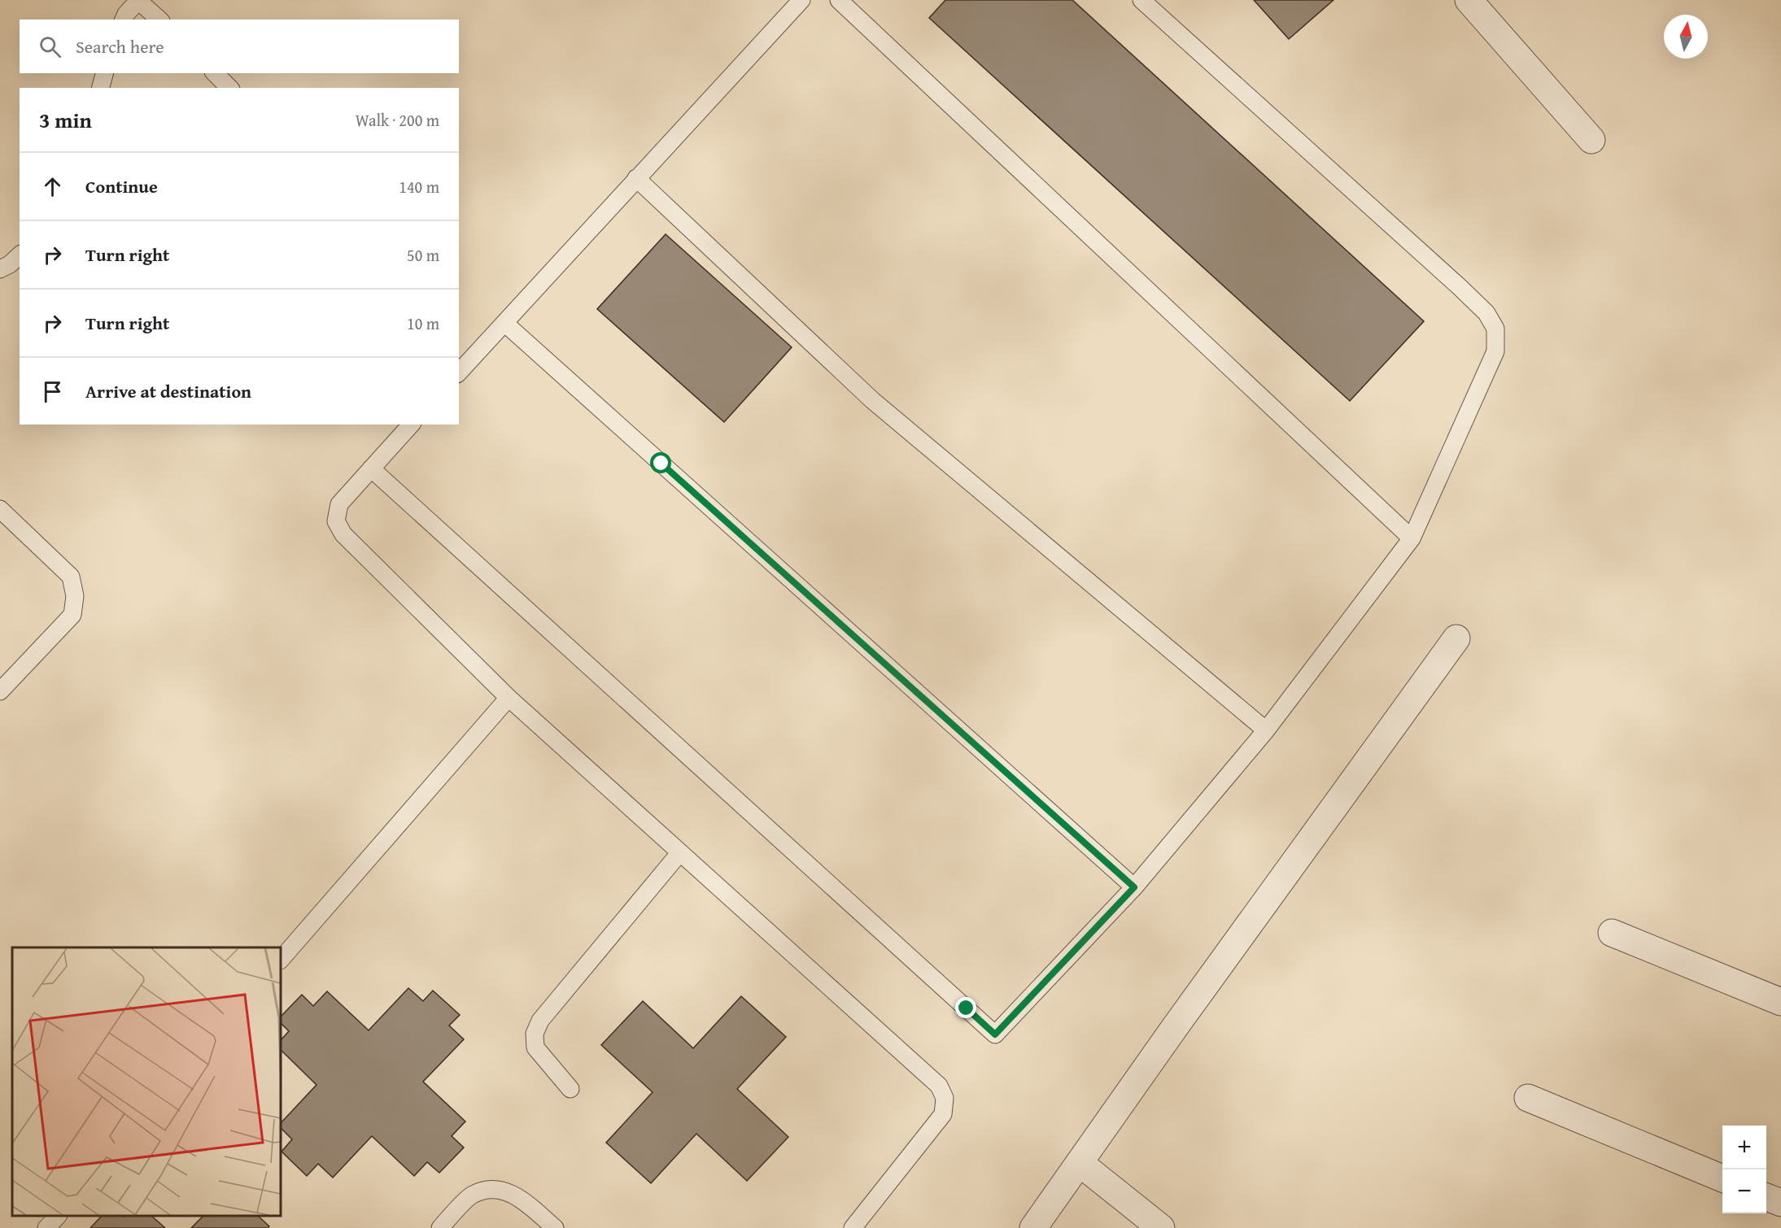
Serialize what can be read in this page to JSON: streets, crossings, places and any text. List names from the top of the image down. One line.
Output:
{"north":"top","page":{"search":"Search here","heading":["3 min","Walk · 200 m"],"list":[["Continue","140 m"],["Turn right","50 m"],["Turn right","10 m"],"Arrive at destination"],"map_buttons":["+","−"]}}
